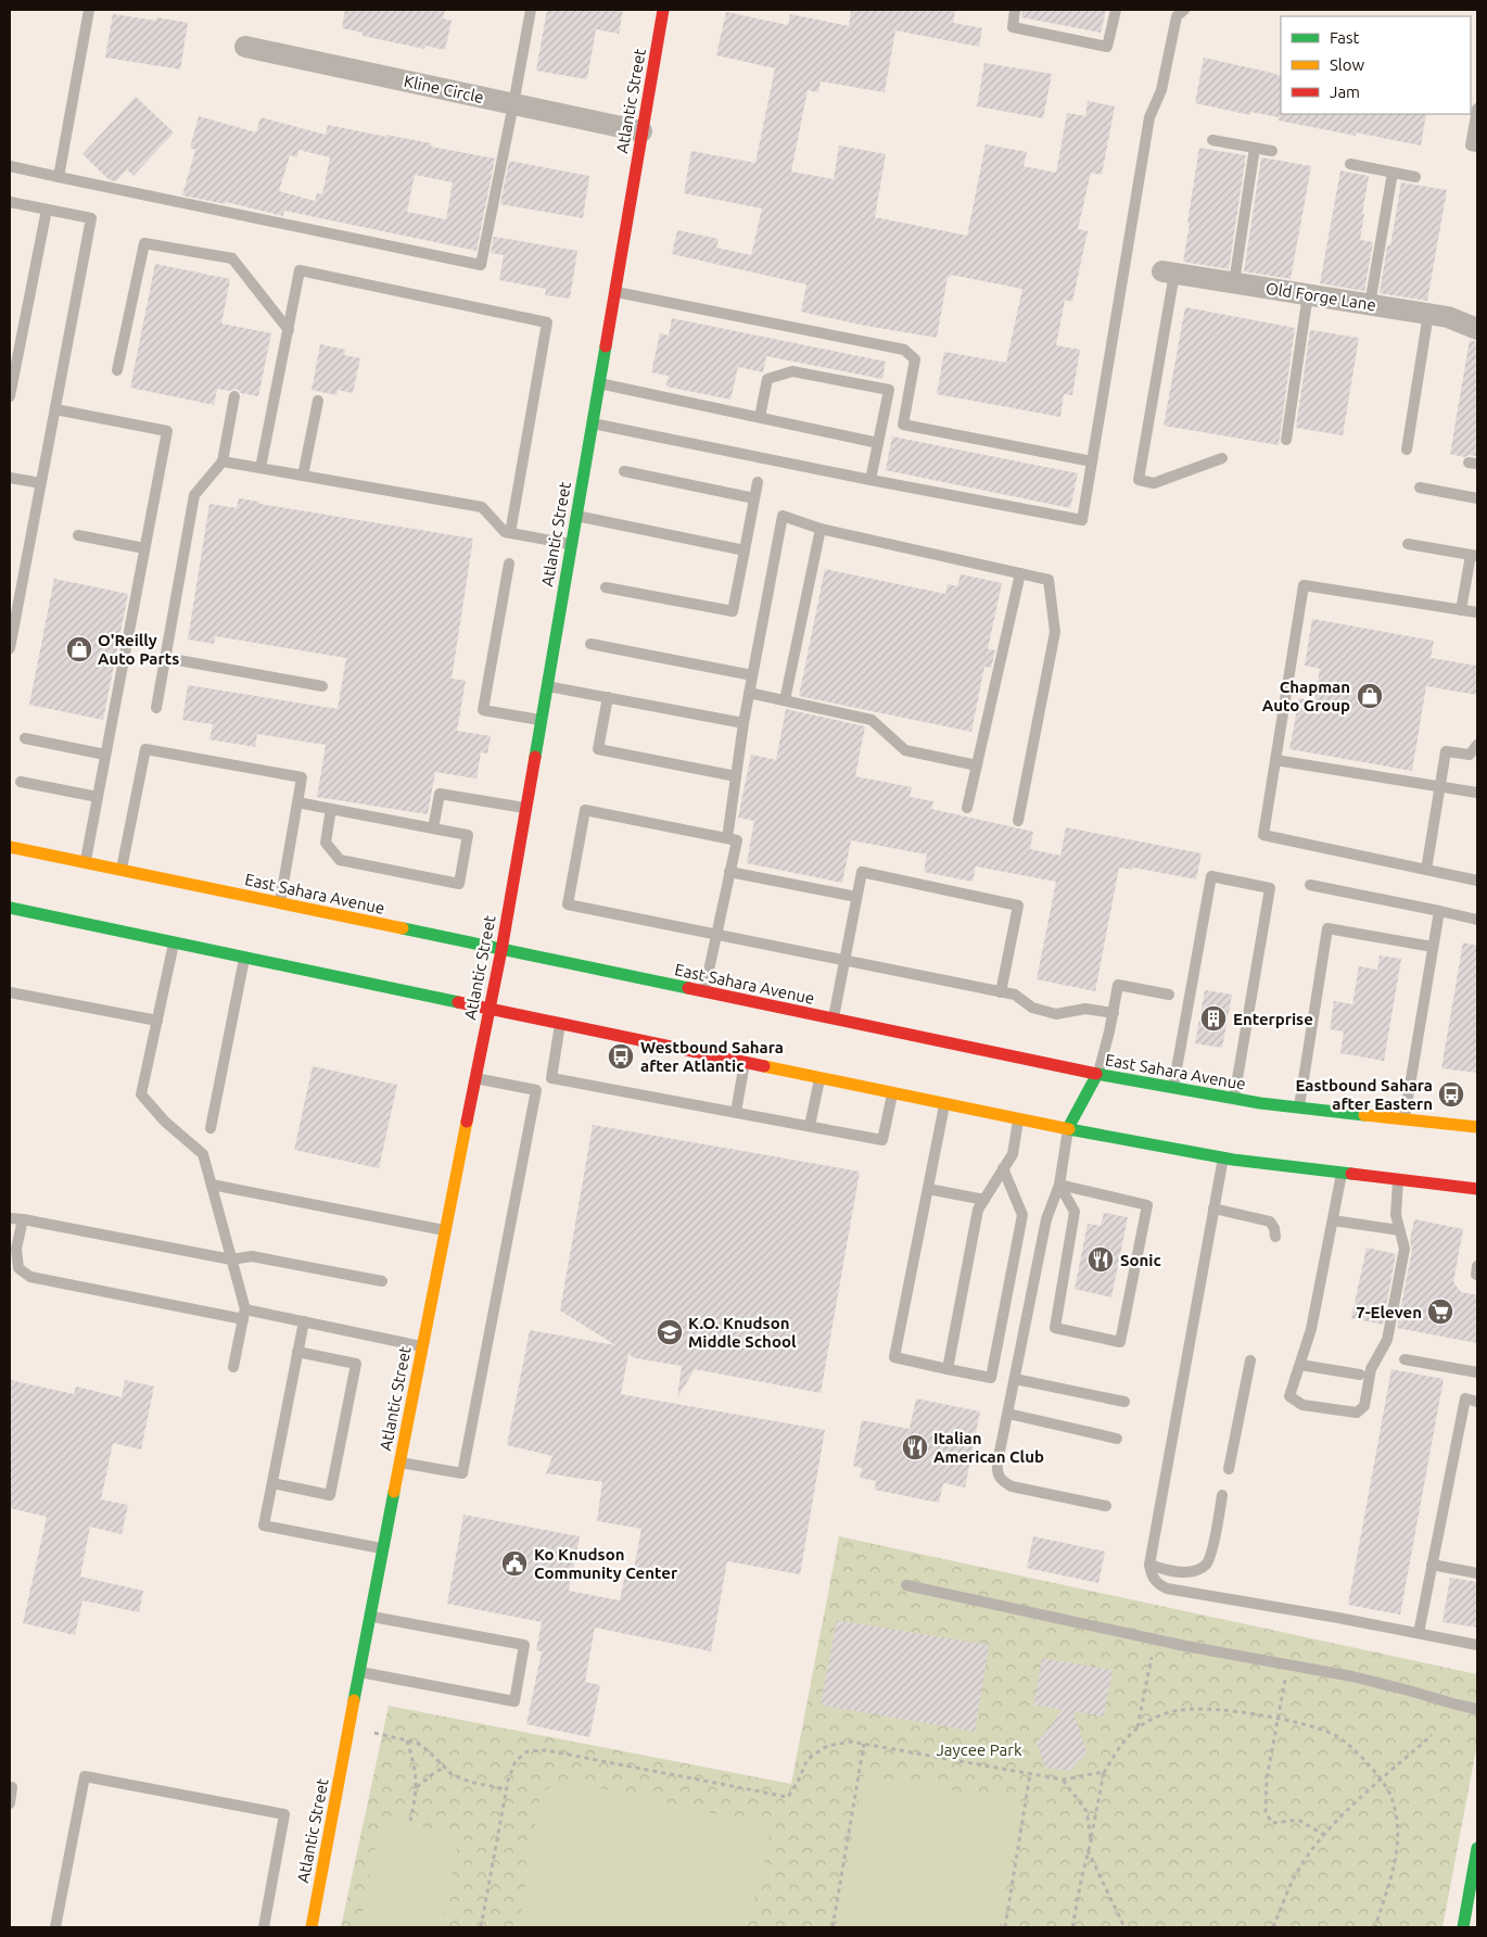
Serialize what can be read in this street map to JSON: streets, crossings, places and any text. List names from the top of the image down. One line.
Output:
{"streets":{"main road":["Atlantic Street","East Sahara Avenue"],"street":["Kline Circle","Old Forge Lane"]},"crossings":[["Kline Circle","Atlantic Street"],["Atlantic Street","East Sahara Avenue"]],"parks":["Jaycee Park"],"places":{"shop":["O'Reilly Auto Parts","Chapman Auto Group"],"building":["Enterprise"],"bus stop":["Westbound Sahara after Atlantic","Eastbound Sahara after Eastern"],"restaurant":["Sonic","Italian American Club"],"supermarket":["7-Eleven"],"school or university":["K.O. Knudson Middle School"],"public building":["Ko Knudson Community Center"]},"legend":["Fast","Slow","Jam"]}
